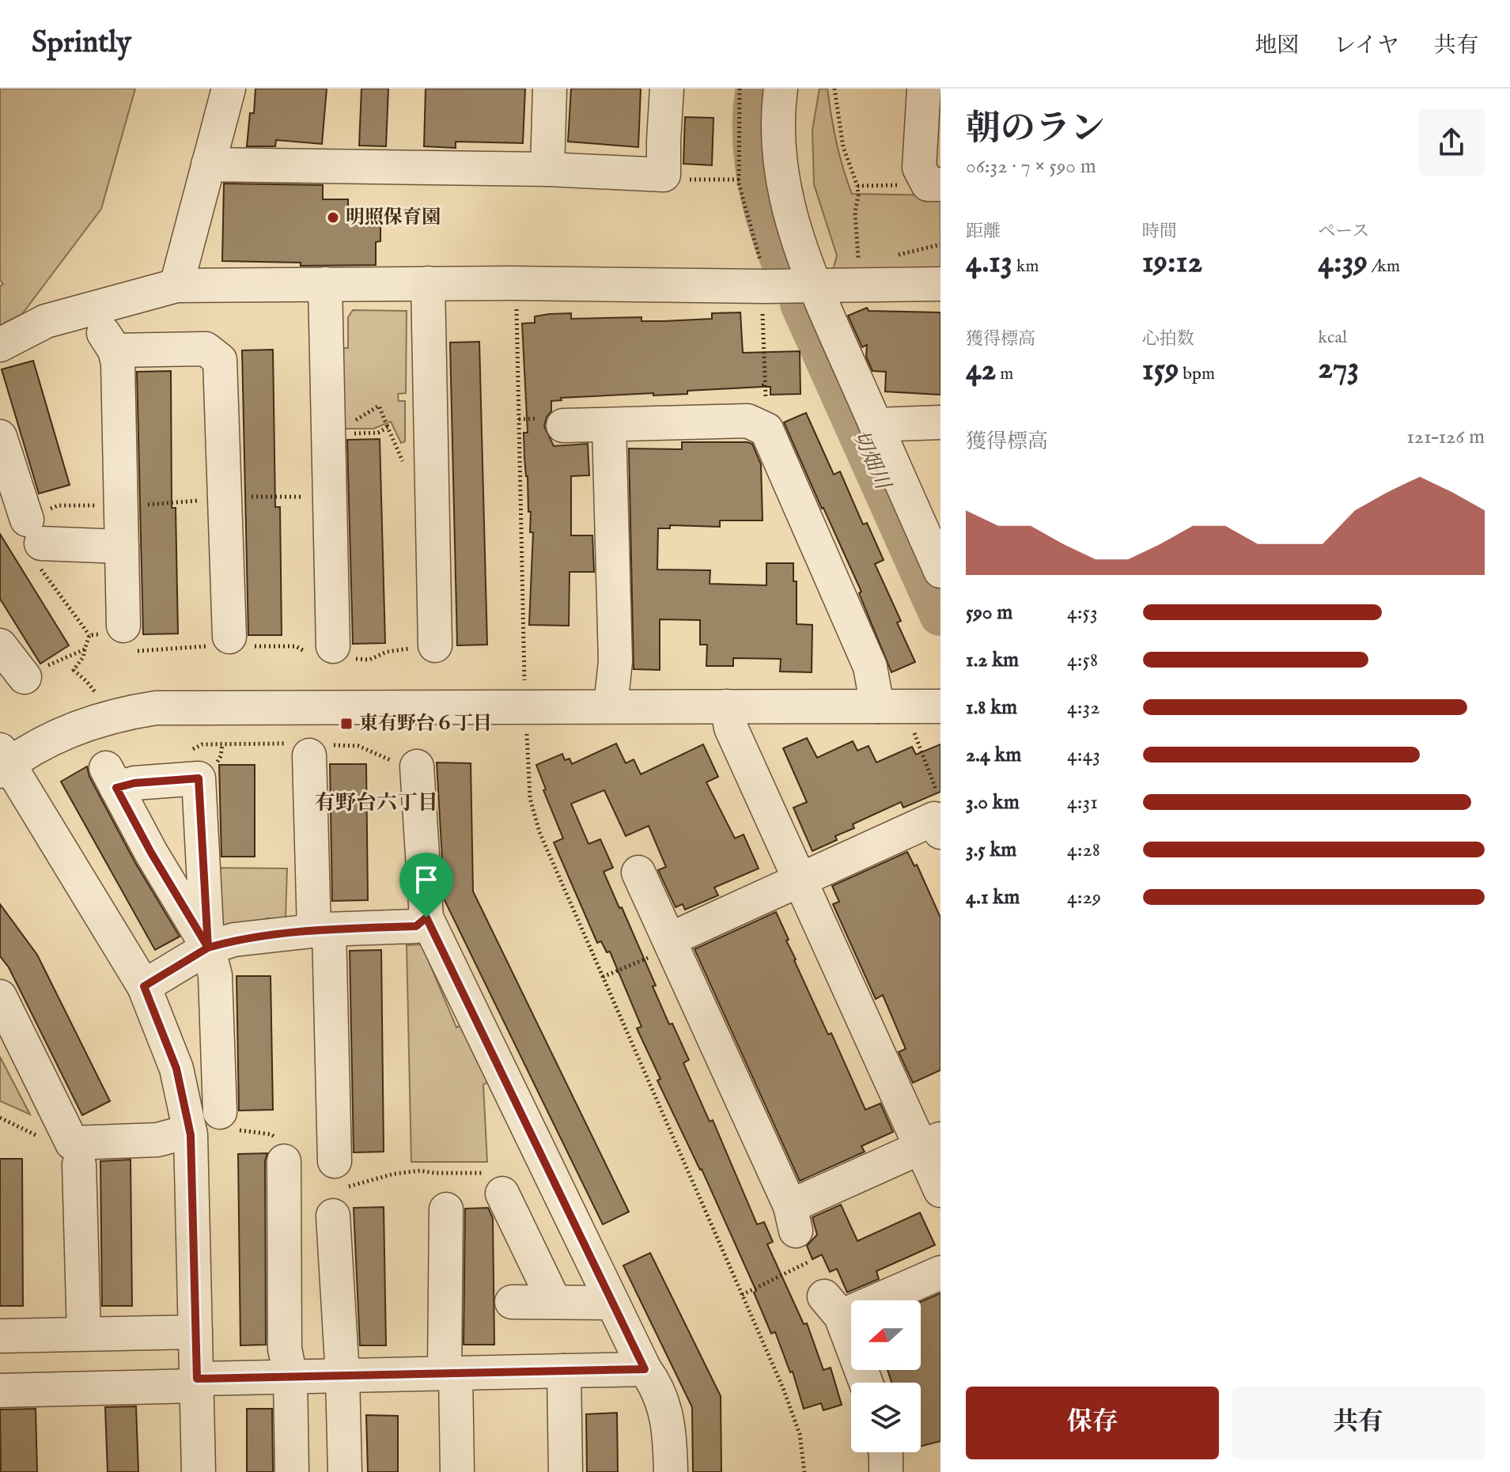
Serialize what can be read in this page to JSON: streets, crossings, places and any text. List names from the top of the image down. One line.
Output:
{"districts":["有野台六丁目"],"water":["切畑川"],"places":{"other":["明照保育園"],"transit":["東有野台６丁目"]},"north":"left","page":{"header":"Sprintly","nav":["地図","レイヤ","共有"],"heading":["朝のラン","06:32 · 7 × 590 m"],"stats":[["距離","4.13 km"],["時間","19:12"],["ペース","4:39 /km"],["獲得標高","42 m"],["心拍数","159 bpm"],["kcal","273"]],"chart":["獲得標高","121–126 m"],"list":[{"name":"590 m","note":"4:53"},{"name":"1.2 km","note":"4:58"},{"name":"1.8 km","note":"4:32"},{"name":"2.4 km","note":"4:43"},{"name":"3.0 km","note":"4:31"},{"name":"3.5 km","note":"4:28"},{"name":"4.1 km","note":"4:29"}],"buttons":["保存","共有"]}}
